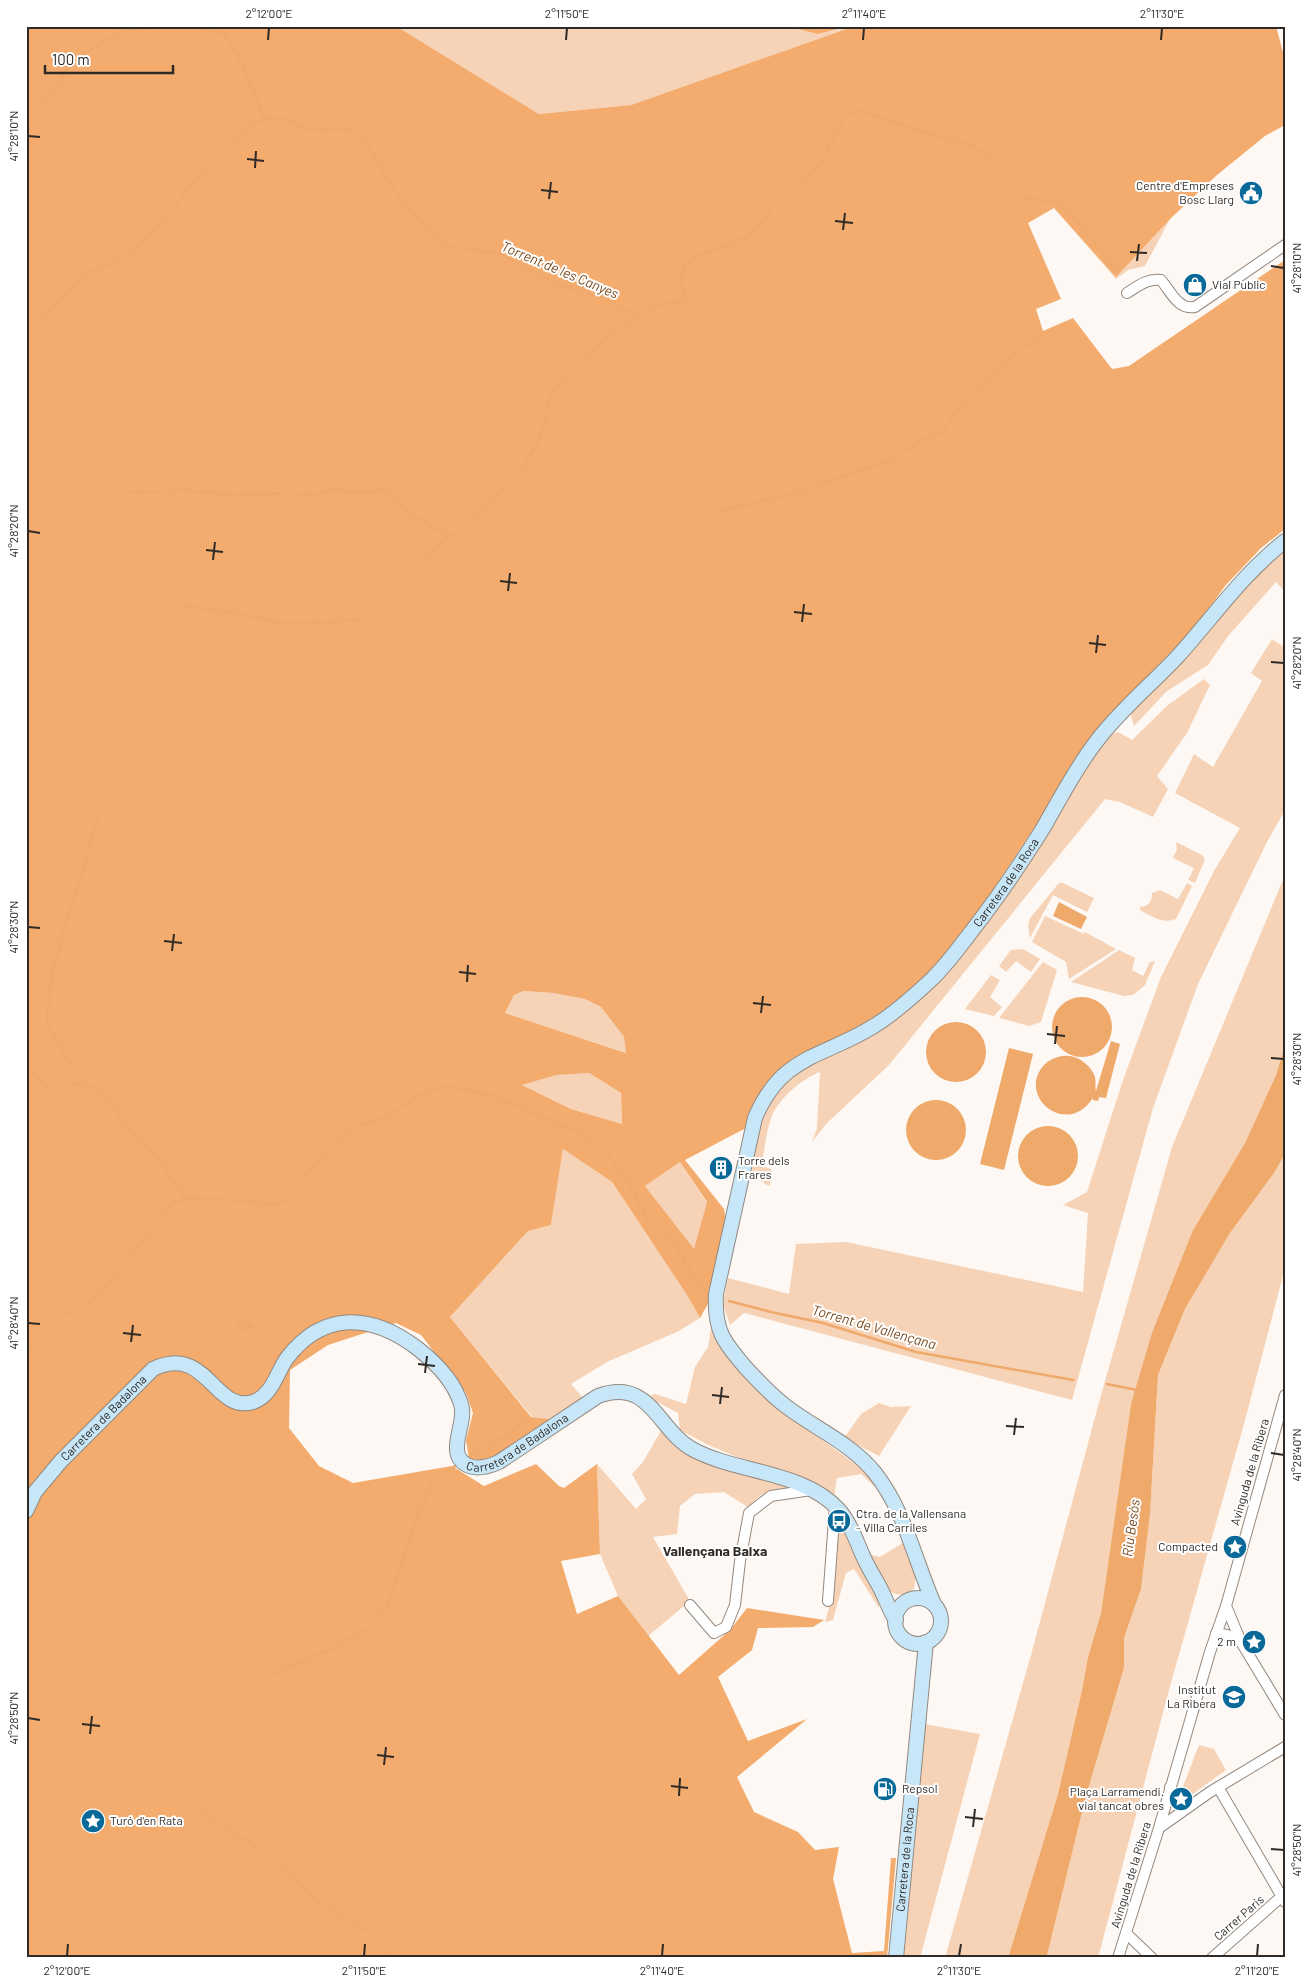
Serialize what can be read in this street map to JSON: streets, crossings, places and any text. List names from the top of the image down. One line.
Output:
{"streets":{"street":["Carretera de la Roca","Carretera de Badalona","Avinguda de la Ribera","Carrer Paris"]},"crossings":[["Carretera de la Roca","Carretera de Badalona"]],"districts":["Vallençana Baixa"],"water":["Torrent de les Canyes","Torrent de Vallençana","Riu Besòs"],"places":{"public building":["Centre d'Empreses Bosc Llarg"],"shop":["Vial Public"],"building":["Torre dels Frares"],"bus stop":["Ctra. de la Vallensana - Villa Carriles"],"place":["Compacted","2 m","Plaça Larramendi. vial tancat obres","Turó d'en Rata"],"school or university":["Institut La Ribera"],"fuel station":["Repsol"]},"scale_bar":"100 m","coordinates":["2°12'00\"E","2°11'50\"E","2°11'40\"E","2°11'30\"E","41°28'10\"N","41°28'20\"N","41°28'30\"N","41°28'40\"N","41°28'50\"N","2°11'20\"E"]}
